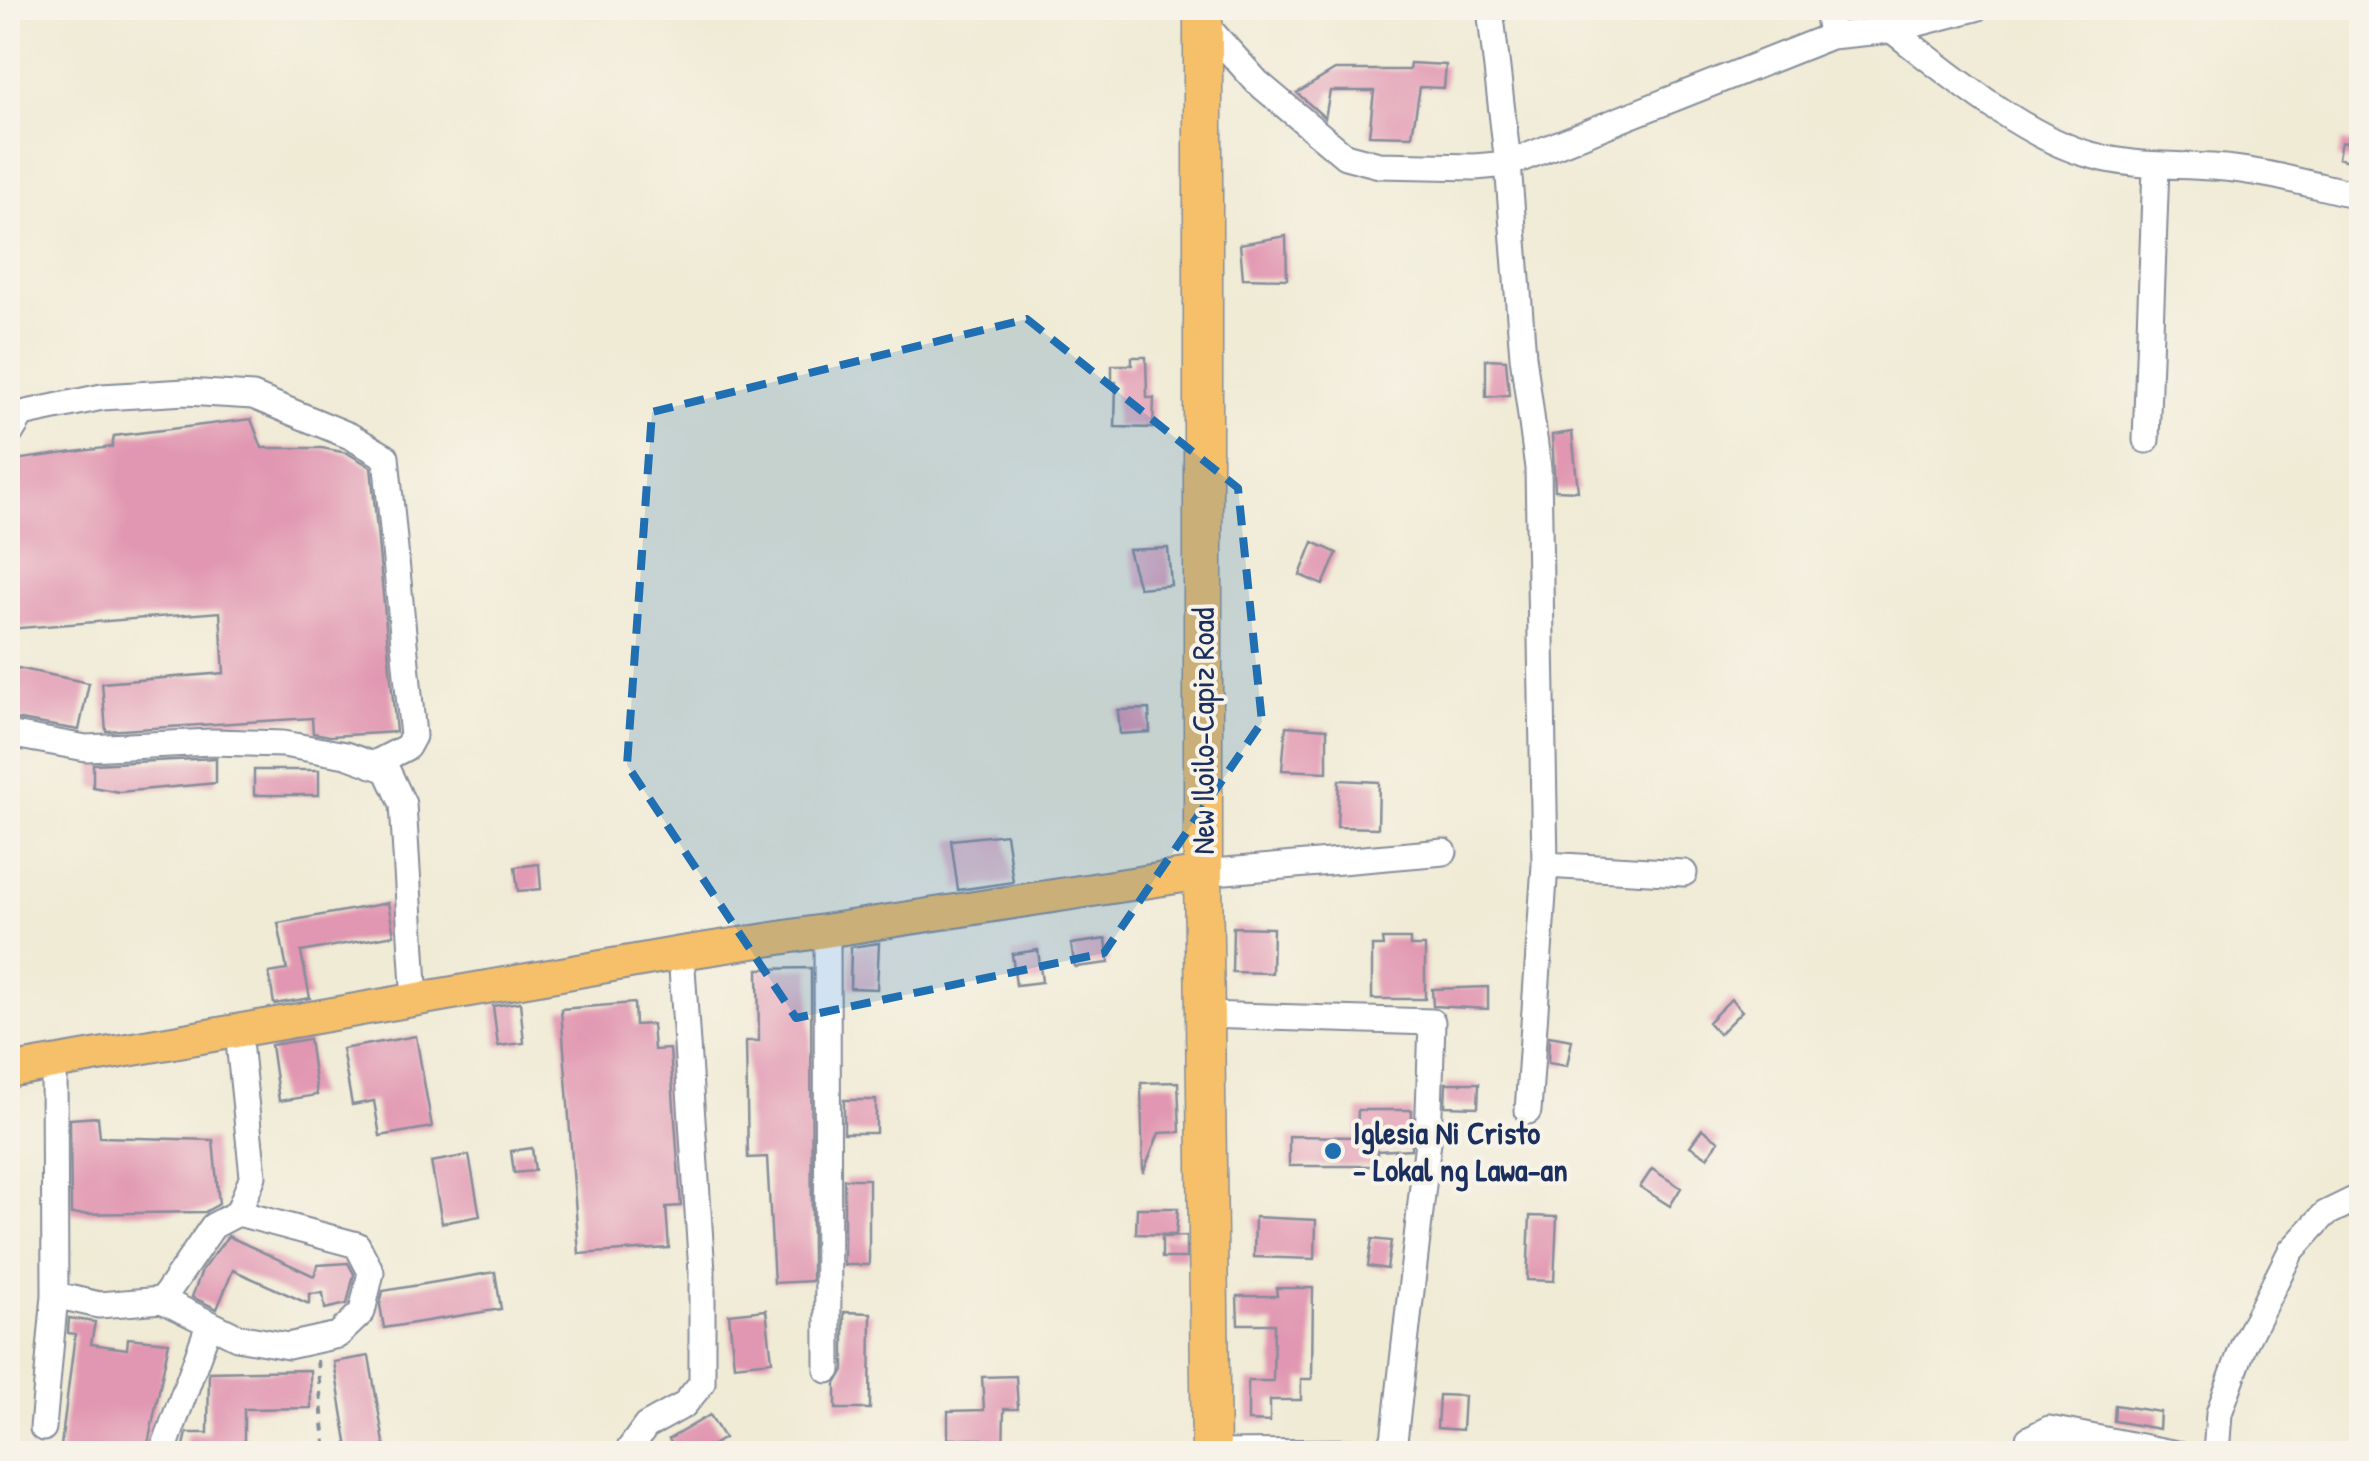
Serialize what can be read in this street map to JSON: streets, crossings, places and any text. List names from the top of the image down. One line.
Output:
{"streets":{"highway":["New Iloilo-Capiz Road"]},"places":["Iglesia Ni Cristo - Lokal ng Lawa-an"]}
